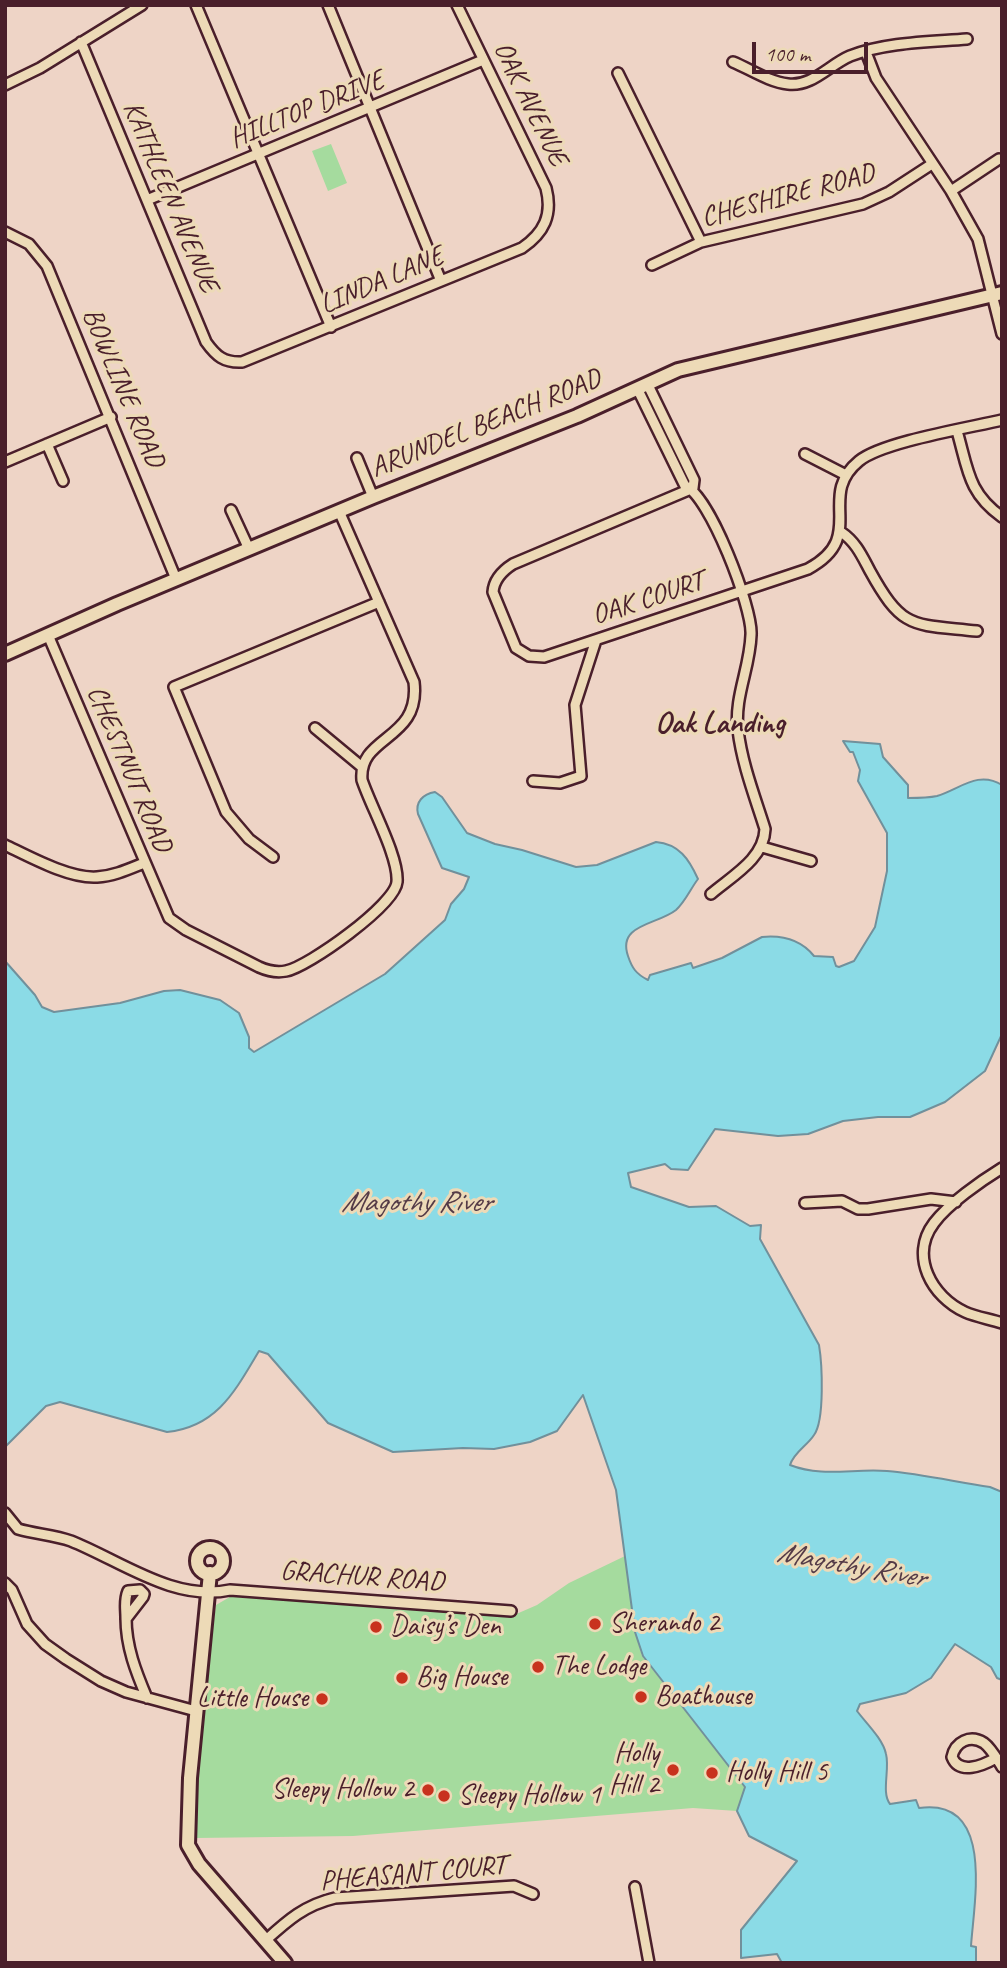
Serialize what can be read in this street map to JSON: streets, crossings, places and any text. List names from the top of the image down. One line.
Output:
{"streets":{"street":["OAK AVENUE","HILLTOP DRIVE","CHESHIRE ROAD","KATHLEEN AVENUE","LINDA LANE","BOWLINE ROAD","ARUNDEL BEACH ROAD","OAK COURT","CHESTNUT ROAD","GRACHUR ROAD","PHEASANT COURT"]},"crossings":[["OAK AVENUE","HILLTOP DRIVE"],["OAK AVENUE","LINDA LANE"],["HILLTOP DRIVE","KATHLEEN AVENUE"],["KATHLEEN AVENUE","LINDA LANE"],["BOWLINE ROAD","ARUNDEL BEACH ROAD"],["ARUNDEL BEACH ROAD","CHESTNUT ROAD"]],"districts":["Oak Landing"],"water":["Magothy River"],"places":["Sherando 2","Daisy’s Den","The Lodge","Big House","Boathouse","Little House","Holly Hill 2","Holly Hill 5","Sleepy Hollow 2","Sleepy Hollow 1"],"scale_bar":"100 m"}
